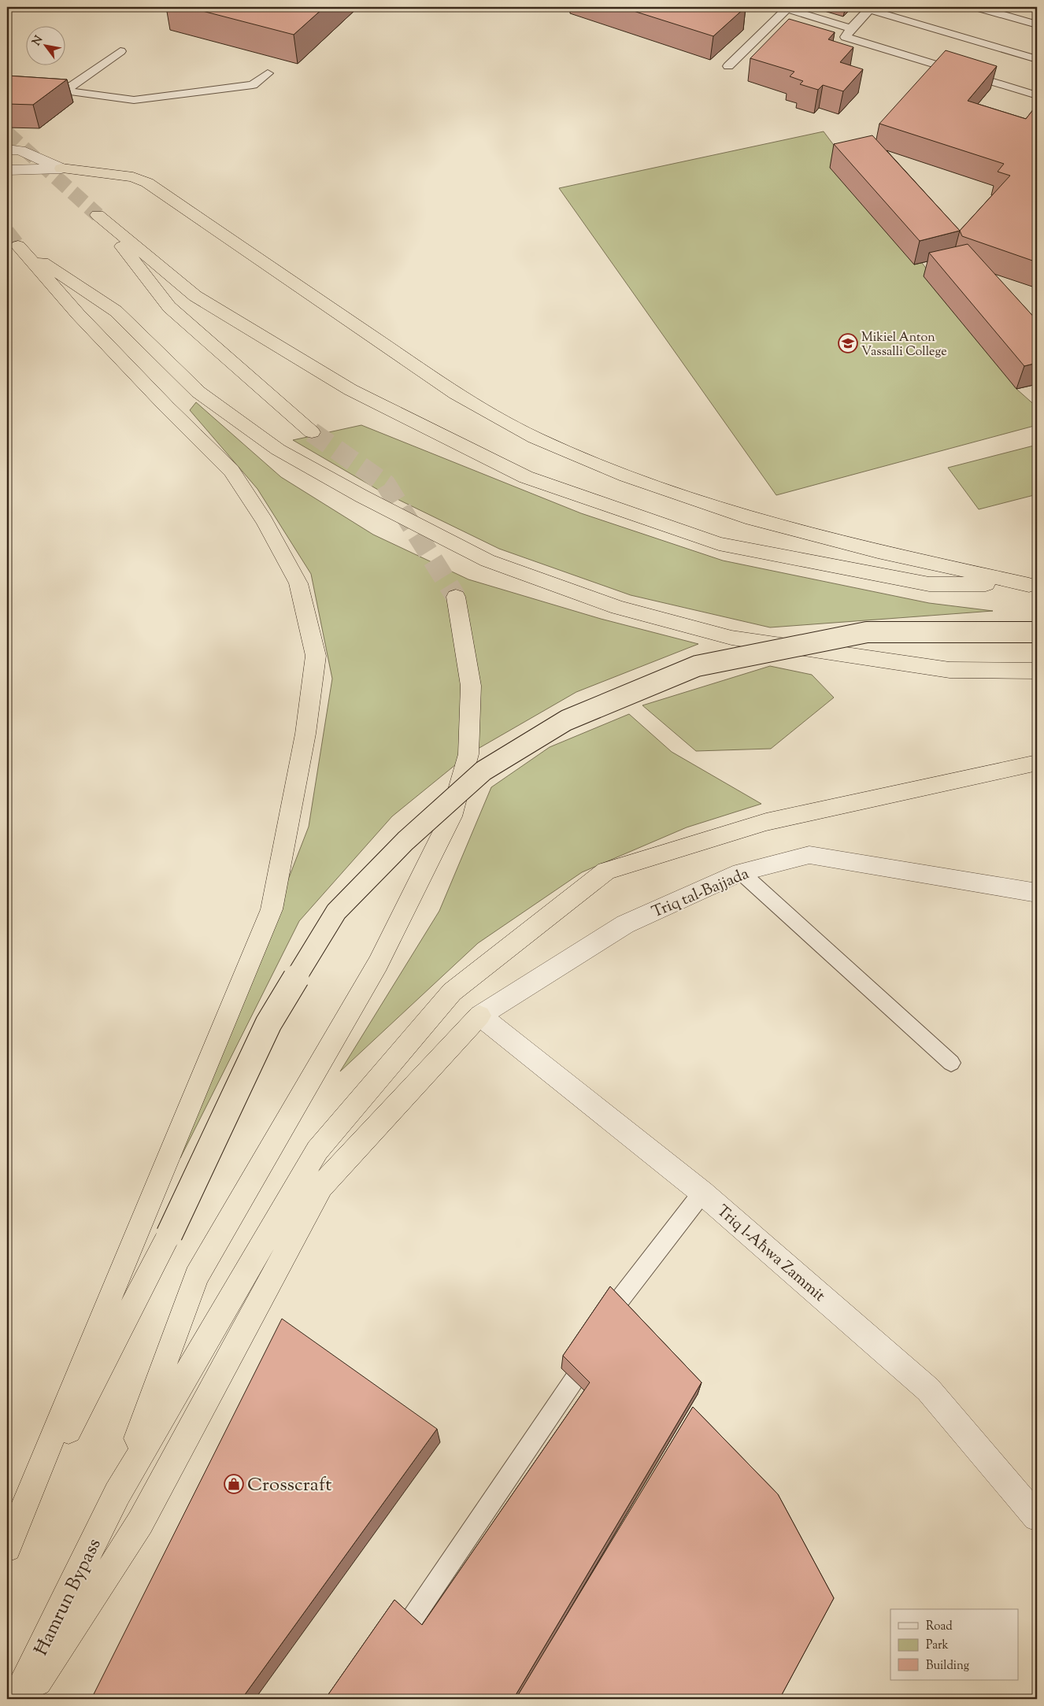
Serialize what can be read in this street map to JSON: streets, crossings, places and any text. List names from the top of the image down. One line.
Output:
{"streets":{"highway":["Ħamrun Bypass"],"street":["Triq tal-Bajjada","Triq l-Aħwa Zammit"]},"crossings":[["Triq tal-Bajjada","Triq l-Aħwa Zammit"]],"places":{"school or university":["Mikiel Anton Vassalli College"],"shop":["Crosscraft"]},"legend":["Road","Park","Building"],"north":"top left"}
